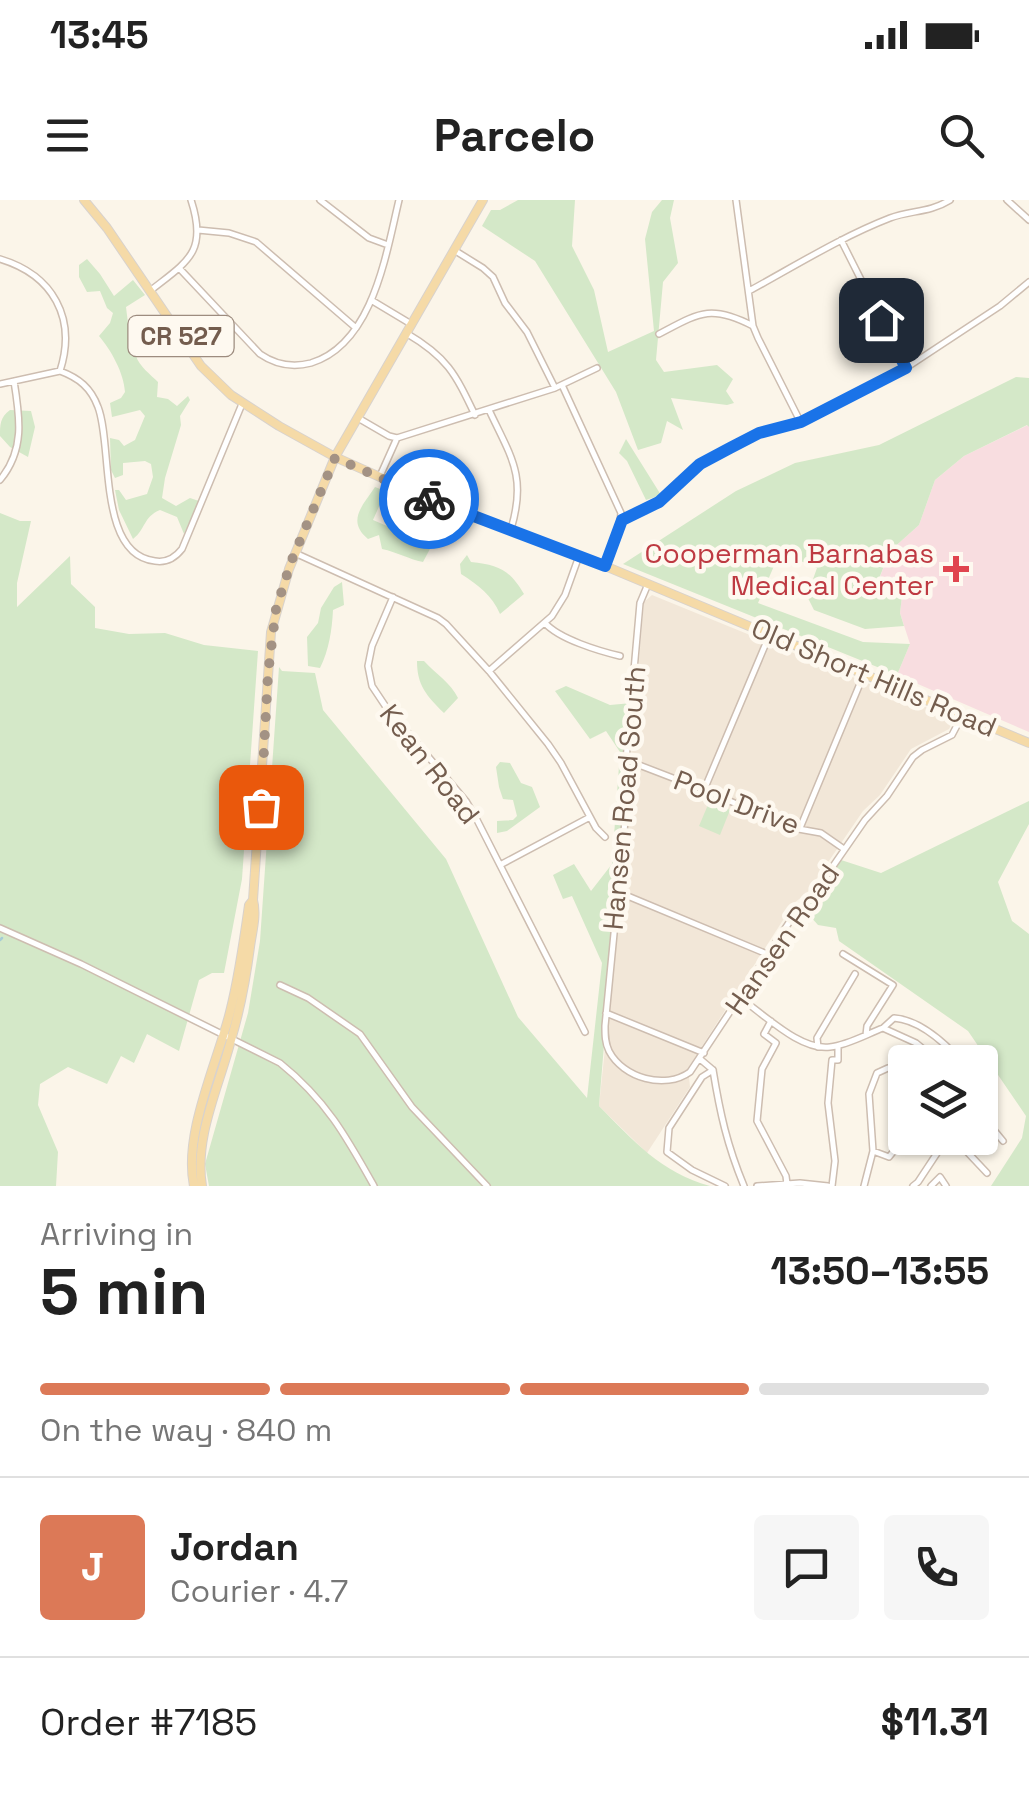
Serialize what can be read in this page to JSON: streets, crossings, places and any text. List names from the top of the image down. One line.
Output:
{"streets":{"main road":["CR 527","Old Short Hills Road"],"street":["Kean Road","Hansen Road South","Pool Drive","Hansen Road"]},"crossings":[["Old Short Hills Road","Hansen Road South"],["Old Short Hills Road","Hansen Road"],["Hansen Road South","Pool Drive"],["Pool Drive","Hansen Road"]],"places":{"health":["Cooperman Barnabas Medical Center"]},"page":{"status":"13:45","header":"Parcelo","heading":["5 min","Arriving in","13:50–13:55"],"panel":["Jordan","Courier · 4.7","Order #7185","$11.31"],"bar":"On the way · 840 m","round":"J"}}
